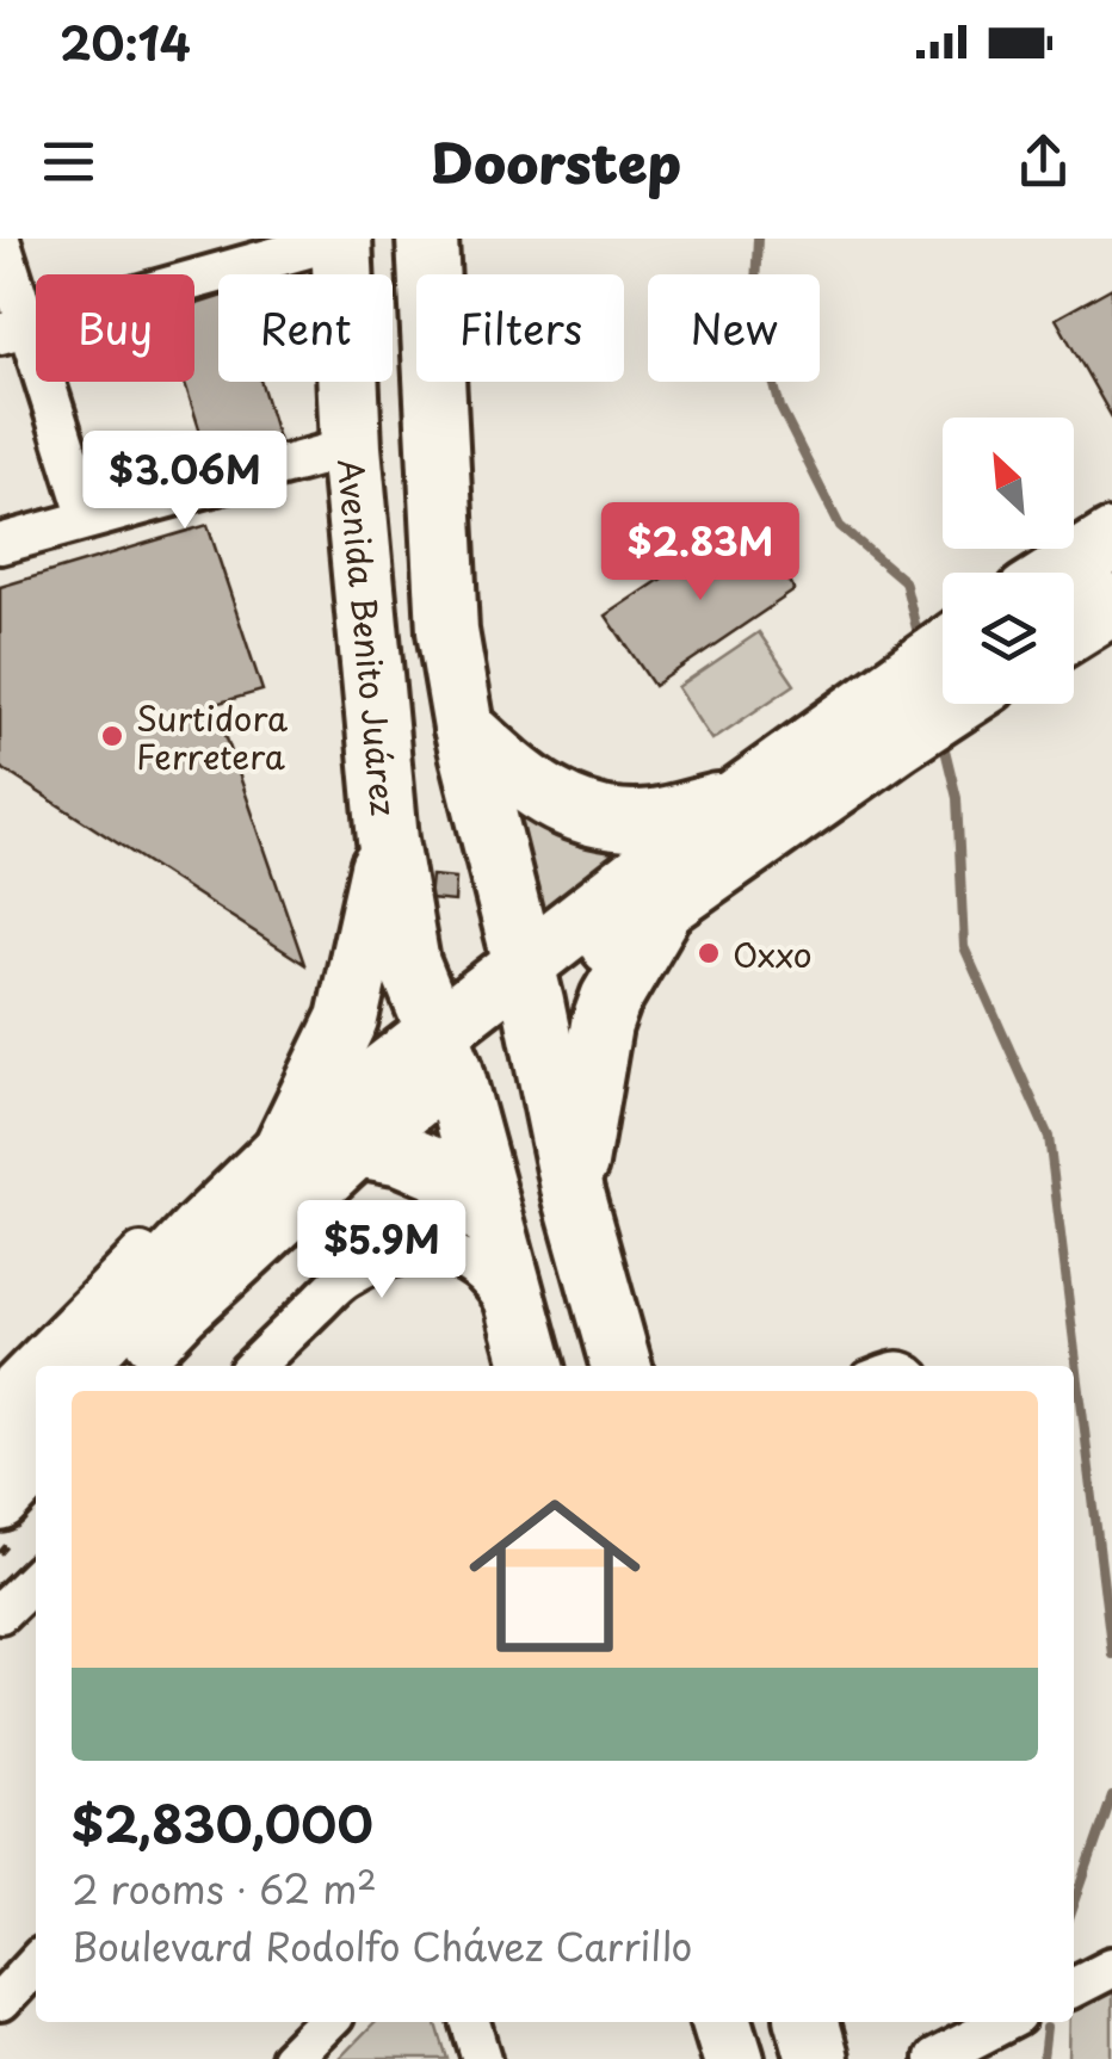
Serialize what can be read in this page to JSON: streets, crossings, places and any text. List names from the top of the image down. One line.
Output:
{"streets":{"main road":["Avenida Benito Juárez"]},"places":["Surtidora Ferretera","Oxxo"],"north":"top left","page":{"status":"20:14","header":"Doorstep","chip":["Buy","Rent","Filters","New"],"price":["$3.06M","$2.83M","$5.9M"],"list":[{"name":"$2,830,000","note":"2 rooms · 62 m² · Boulevard Rodolfo Chávez Carrillo"}]}}
